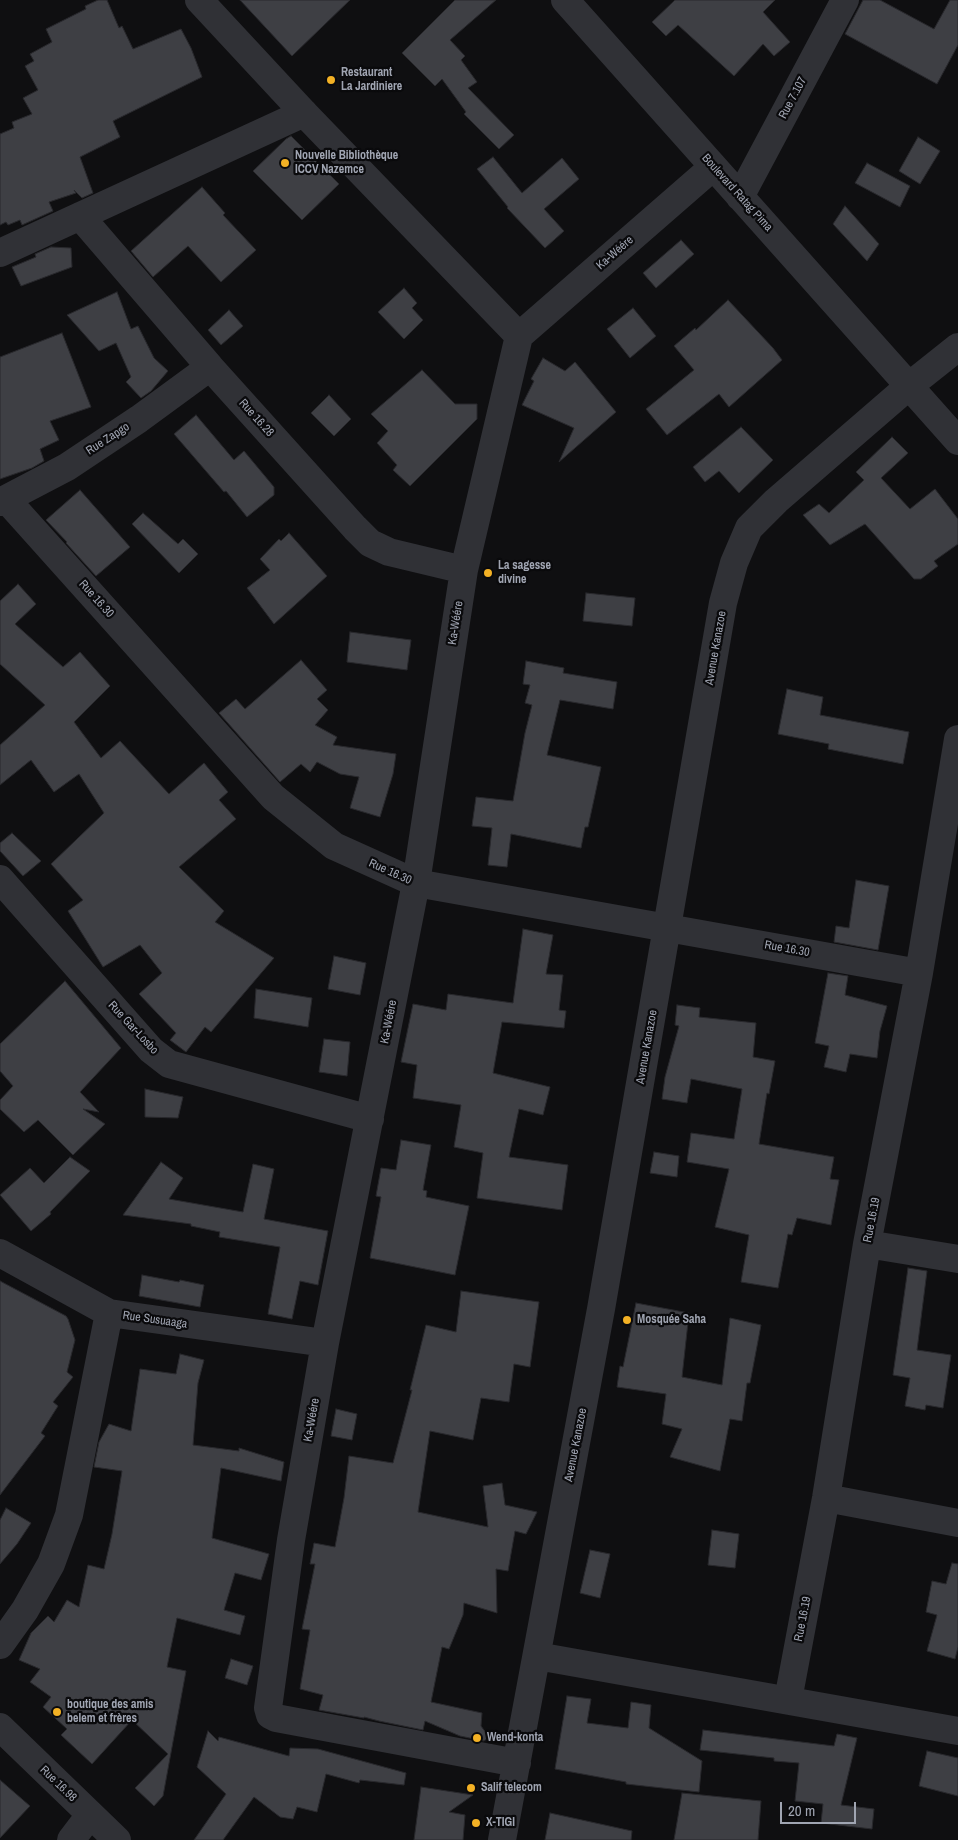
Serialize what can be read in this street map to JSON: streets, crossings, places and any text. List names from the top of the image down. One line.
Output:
{"streets":{"street":["Rue 7.107","Boulevard Ratag Pima","Ka-Wéére","Rue 16.28","Rue Zapgo","Rue 16.30","Avenue Kanazoe","Rue Gar-Losbo","Rue 16.19","Rue Susuaaga","Rue 16.98"]},"crossings":[["Rue 7.107","Boulevard Ratag Pima"],["Boulevard Ratag Pima","Ka-Wéére"],["Boulevard Ratag Pima","Avenue Kanazoe"],["Ka-Wéére","Rue 16.28"],["Ka-Wéére","Rue 16.30"],["Ka-Wéére","Avenue Kanazoe"],["Ka-Wéére","Rue Gar-Losbo"],["Ka-Wéére","Rue Susuaaga"],["Rue 16.28","Rue Zapgo"],["Rue Zapgo","Rue 16.30"],["Rue 16.30","Avenue Kanazoe"],["Rue 16.30","Rue 16.19"]],"places":["Restaurant La Jardiniere","Nouvelle Bibliothèque ICCV Nazemce","La sagesse divine","Mosquée Saha","boutique des amis belem et frères","Wend-konta","Salif telecom","X-TIGI"],"scale_bar":"20 m"}
